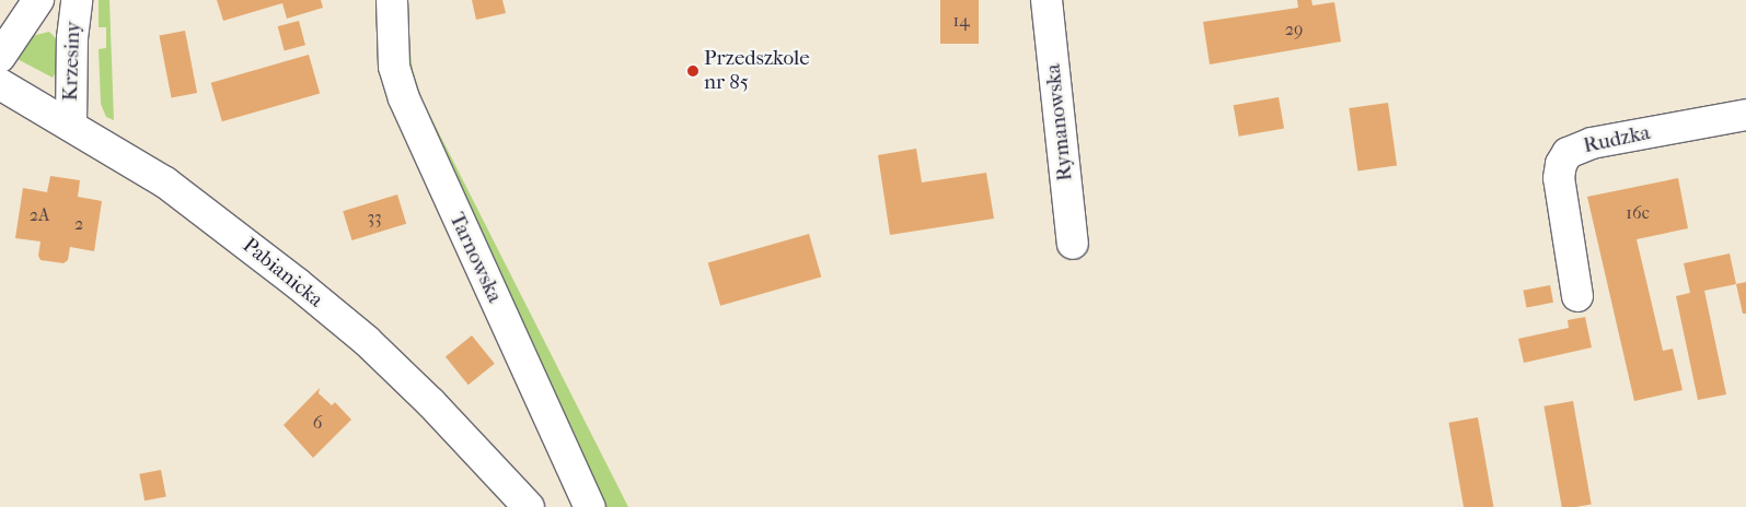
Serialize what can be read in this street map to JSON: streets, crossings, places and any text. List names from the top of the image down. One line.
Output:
{"streets":{"street":["Krzesiny","Rymanowska","Rudzka","Tarnowska","Pabianicka"]},"crossings":[["Krzesiny","Pabianicka"]],"places":["Przedszkole nr 85"],"house_numbers":["14","29","16c","2A","33","2","6"]}
